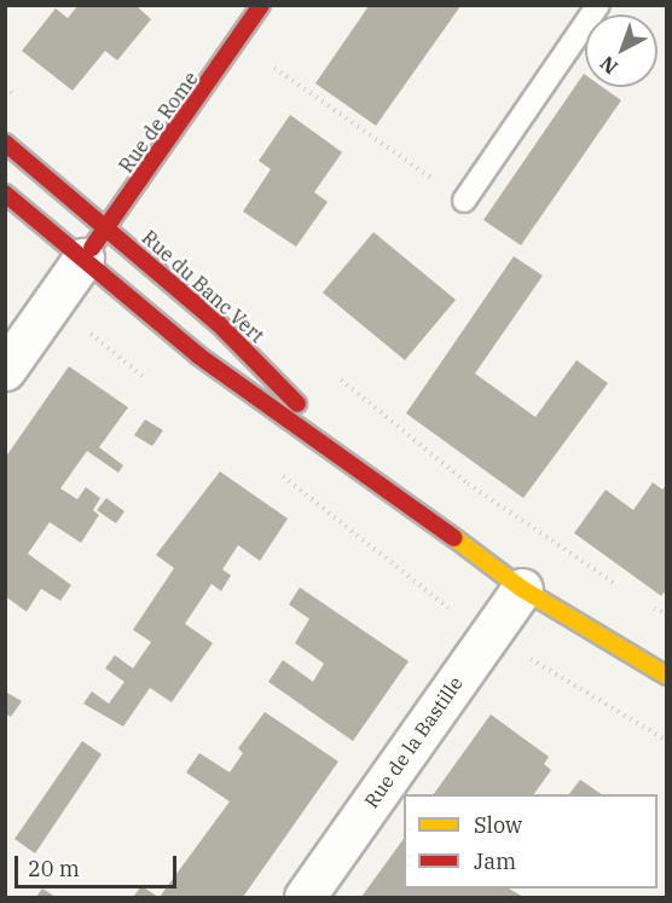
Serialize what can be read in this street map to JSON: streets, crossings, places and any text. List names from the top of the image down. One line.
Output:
{"streets":{"street":["Rue de Rome","Rue du Banc Vert","Rue de la Bastille"]},"crossings":[["Rue de Rome","Rue du Banc Vert"],["Rue du Banc Vert","Rue de la Bastille"]],"legend":["Slow","Jam"],"scale_bar":"20 m","north":"bottom left"}
